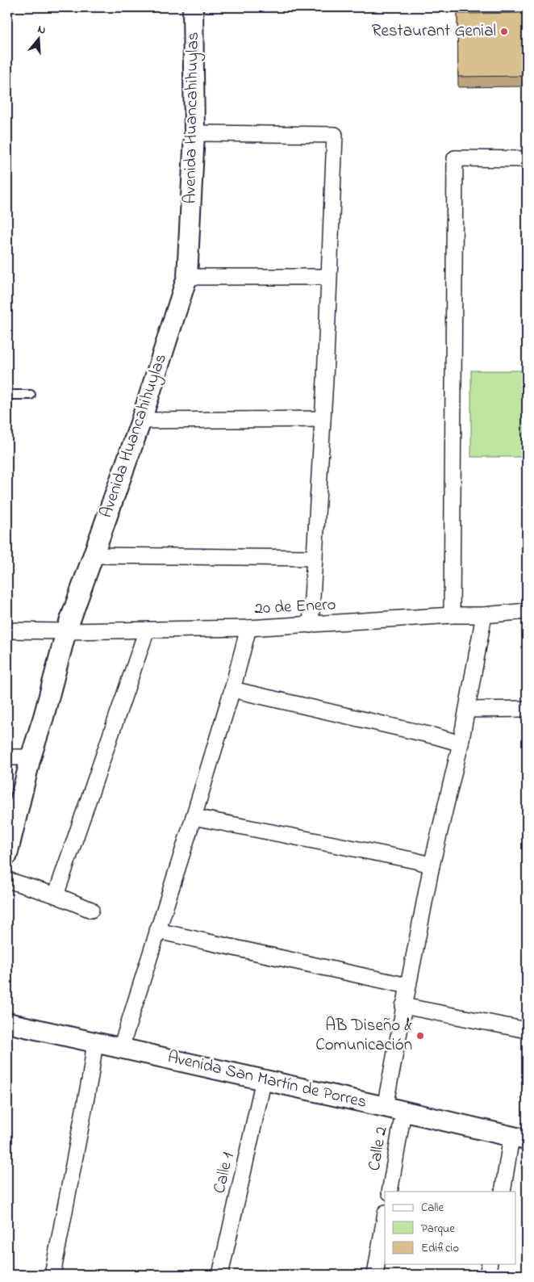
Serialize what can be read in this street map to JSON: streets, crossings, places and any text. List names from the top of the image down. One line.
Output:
{"streets":{"street":["Avenida Huancahihuylas","20 de Enero","Avenida San Martín de Porres","Calle 2","Calle 1"]},"crossings":[["Avenida Huancahihuylas","20 de Enero"],["Avenida San Martín de Porres","Calle 2"],["Avenida San Martín de Porres","Calle 1"]],"places":["Restaurant Genial","AB Diseño & Comunicación"],"legend":["Calle","Parque","Edificio"],"north":"top"}
